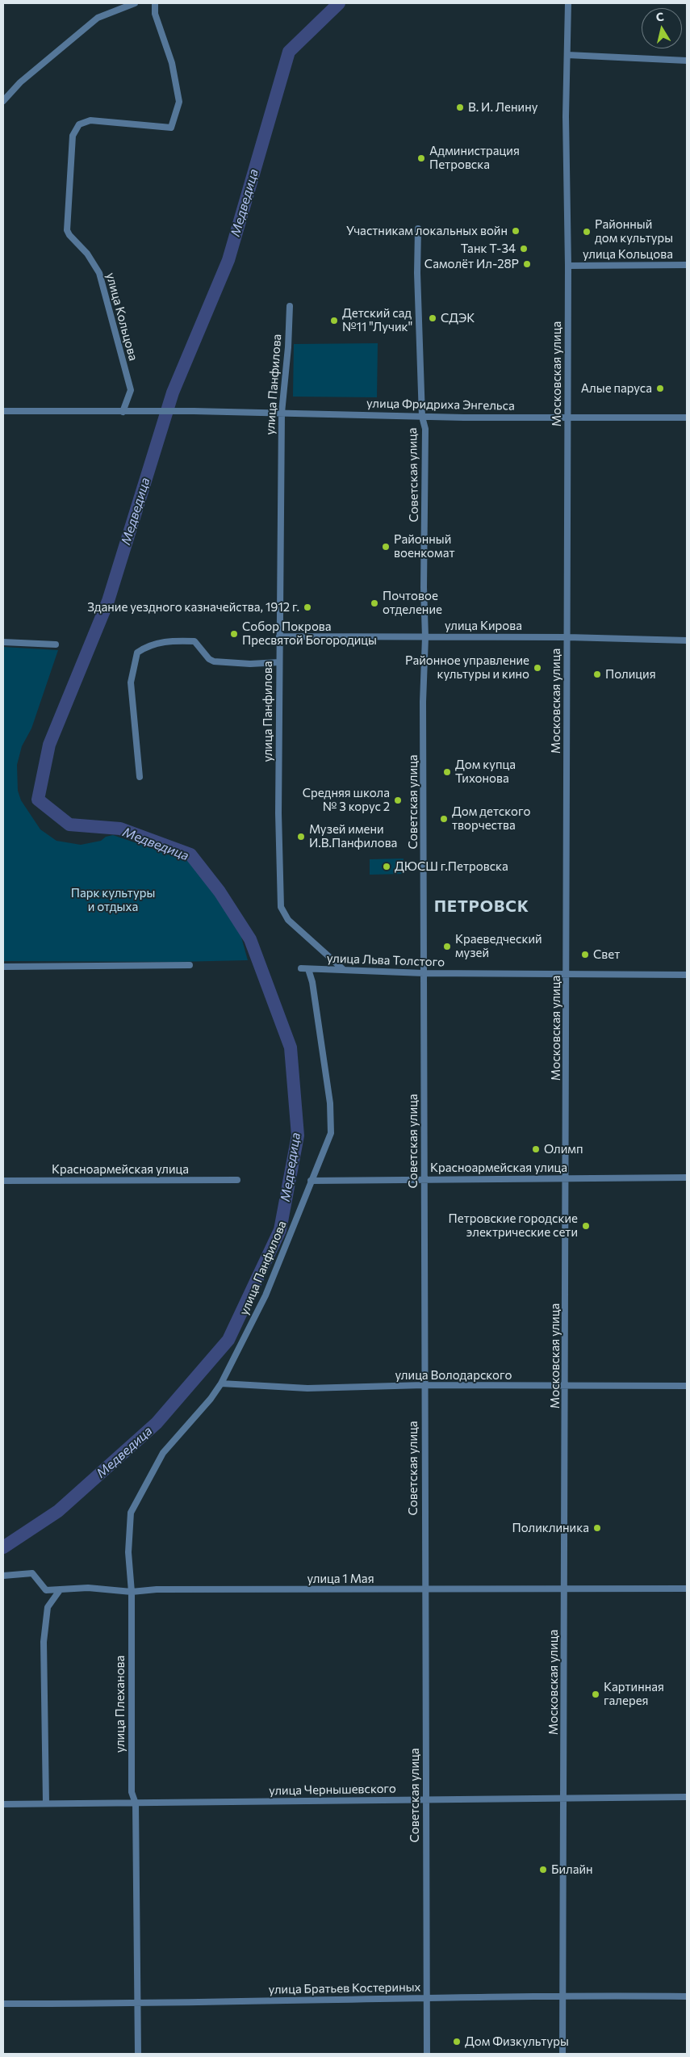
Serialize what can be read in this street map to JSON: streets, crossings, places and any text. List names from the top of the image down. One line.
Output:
{"streets":{"street":["улица Кольцова","Московская улица","улица Панфилова","улица Фридриха Энгельса","Советская улица","улица Кирова","улица Льва Толстого","Красноармейская улица","улица Володарского","улица 1 Мая","улица Плеханова","улица Чернышевского","улица Братьев Костериных"]},"crossings":[["улица Кольцова","Московская улица"],["улица Кольцова","улица Фридриха Энгельса"],["Московская улица","улица Фридриха Энгельса"],["Московская улица","улица Кирова"],["Московская улица","улица Льва Толстого"],["Московская улица","Красноармейская улица"],["Московская улица","улица Володарского"],["Московская улица","улица 1 Мая"],["Московская улица","улица Чернышевского"],["Московская улица","улица Братьев Костериных"],["улица Панфилова","улица Фридриха Энгельса"],["улица Панфилова","улица Кирова"],["улица Панфилова","улица Льва Толстого"],["улица Панфилова","Красноармейская улица"],["улица Панфилова","улица Володарского"],["улица Панфилова","улица Плеханова"],["улица Фридриха Энгельса","Советская улица"],["Советская улица","улица Кирова"],["Советская улица","улица Льва Толстого"],["Советская улица","Красноармейская улица"],["Советская улица","улица Володарского"],["Советская улица","улица 1 Мая"],["Советская улица","улица Чернышевского"],["Советская улица","улица Братьев Костериных"],["улица Володарского","улица Плеханова"],["улица 1 Мая","улица Плеханова"],["улица Плеханова","улица Чернышевского"],["улица Плеханова","улица Братьев Костериных"]],"districts":["ПЕТРОВСК"],"water":["Медведица"],"parks":["Парк культуры и отдыха"],"places":["В. И. Ленину","Администрация Петровска","Участникам локальных войн","Районный дом культуры","Танк Т-34","Самолёт Ил-28Р","СДЭК","Детский сад №11 \"Лучик\"","Алые паруса","Районный военкомат","Почтовое отделение","Здание уездного казначейства, 1912 г.","Собор Покрова Пресвятой Богородицы","Районное управление культуры и кино","Полиция","Дом купца Тихонова","Средняя школа № 3 корус 2","Дом детского творчества","Музей имени И.В.Панфилова","ДЮСШ г.Петровска","Краеведческий музей","Свет","Олимп","Петровские городские электрические сети","Поликлиника","Картинная галерея","Билайн","Дом Физкультуры"],"north":"top"}
